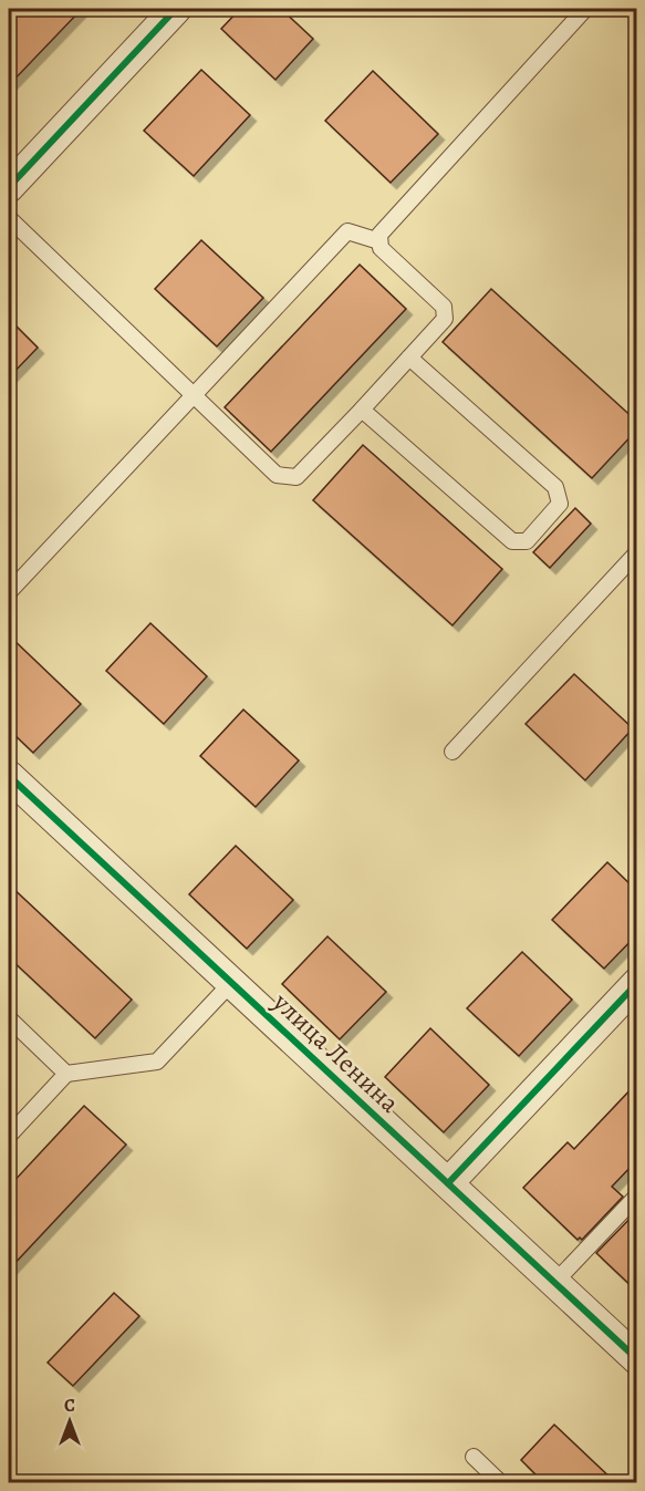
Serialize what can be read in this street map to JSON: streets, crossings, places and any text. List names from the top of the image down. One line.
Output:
{"streets":{"street":["улица Ленина"]},"north":"top"}
